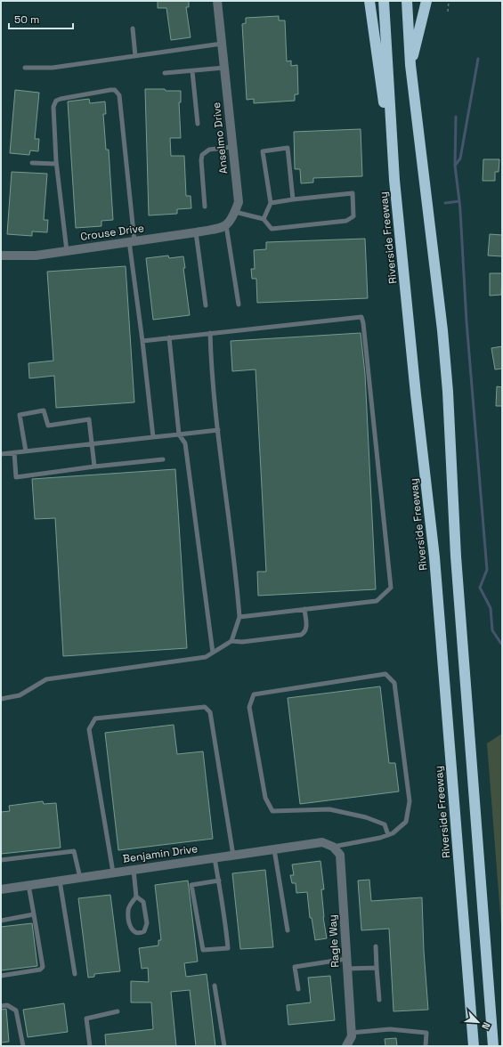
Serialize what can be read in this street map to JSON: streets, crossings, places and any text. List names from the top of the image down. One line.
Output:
{"streets":{"highway":["Riverside Freeway"],"street":["Anselmo Drive","Crouse Drive","Benjamin Drive","Ragle Way"]},"crossings":[["Anselmo Drive","Crouse Drive"],["Benjamin Drive","Ragle Way"]],"scale_bar":"50 m","north":"bottom right"}
